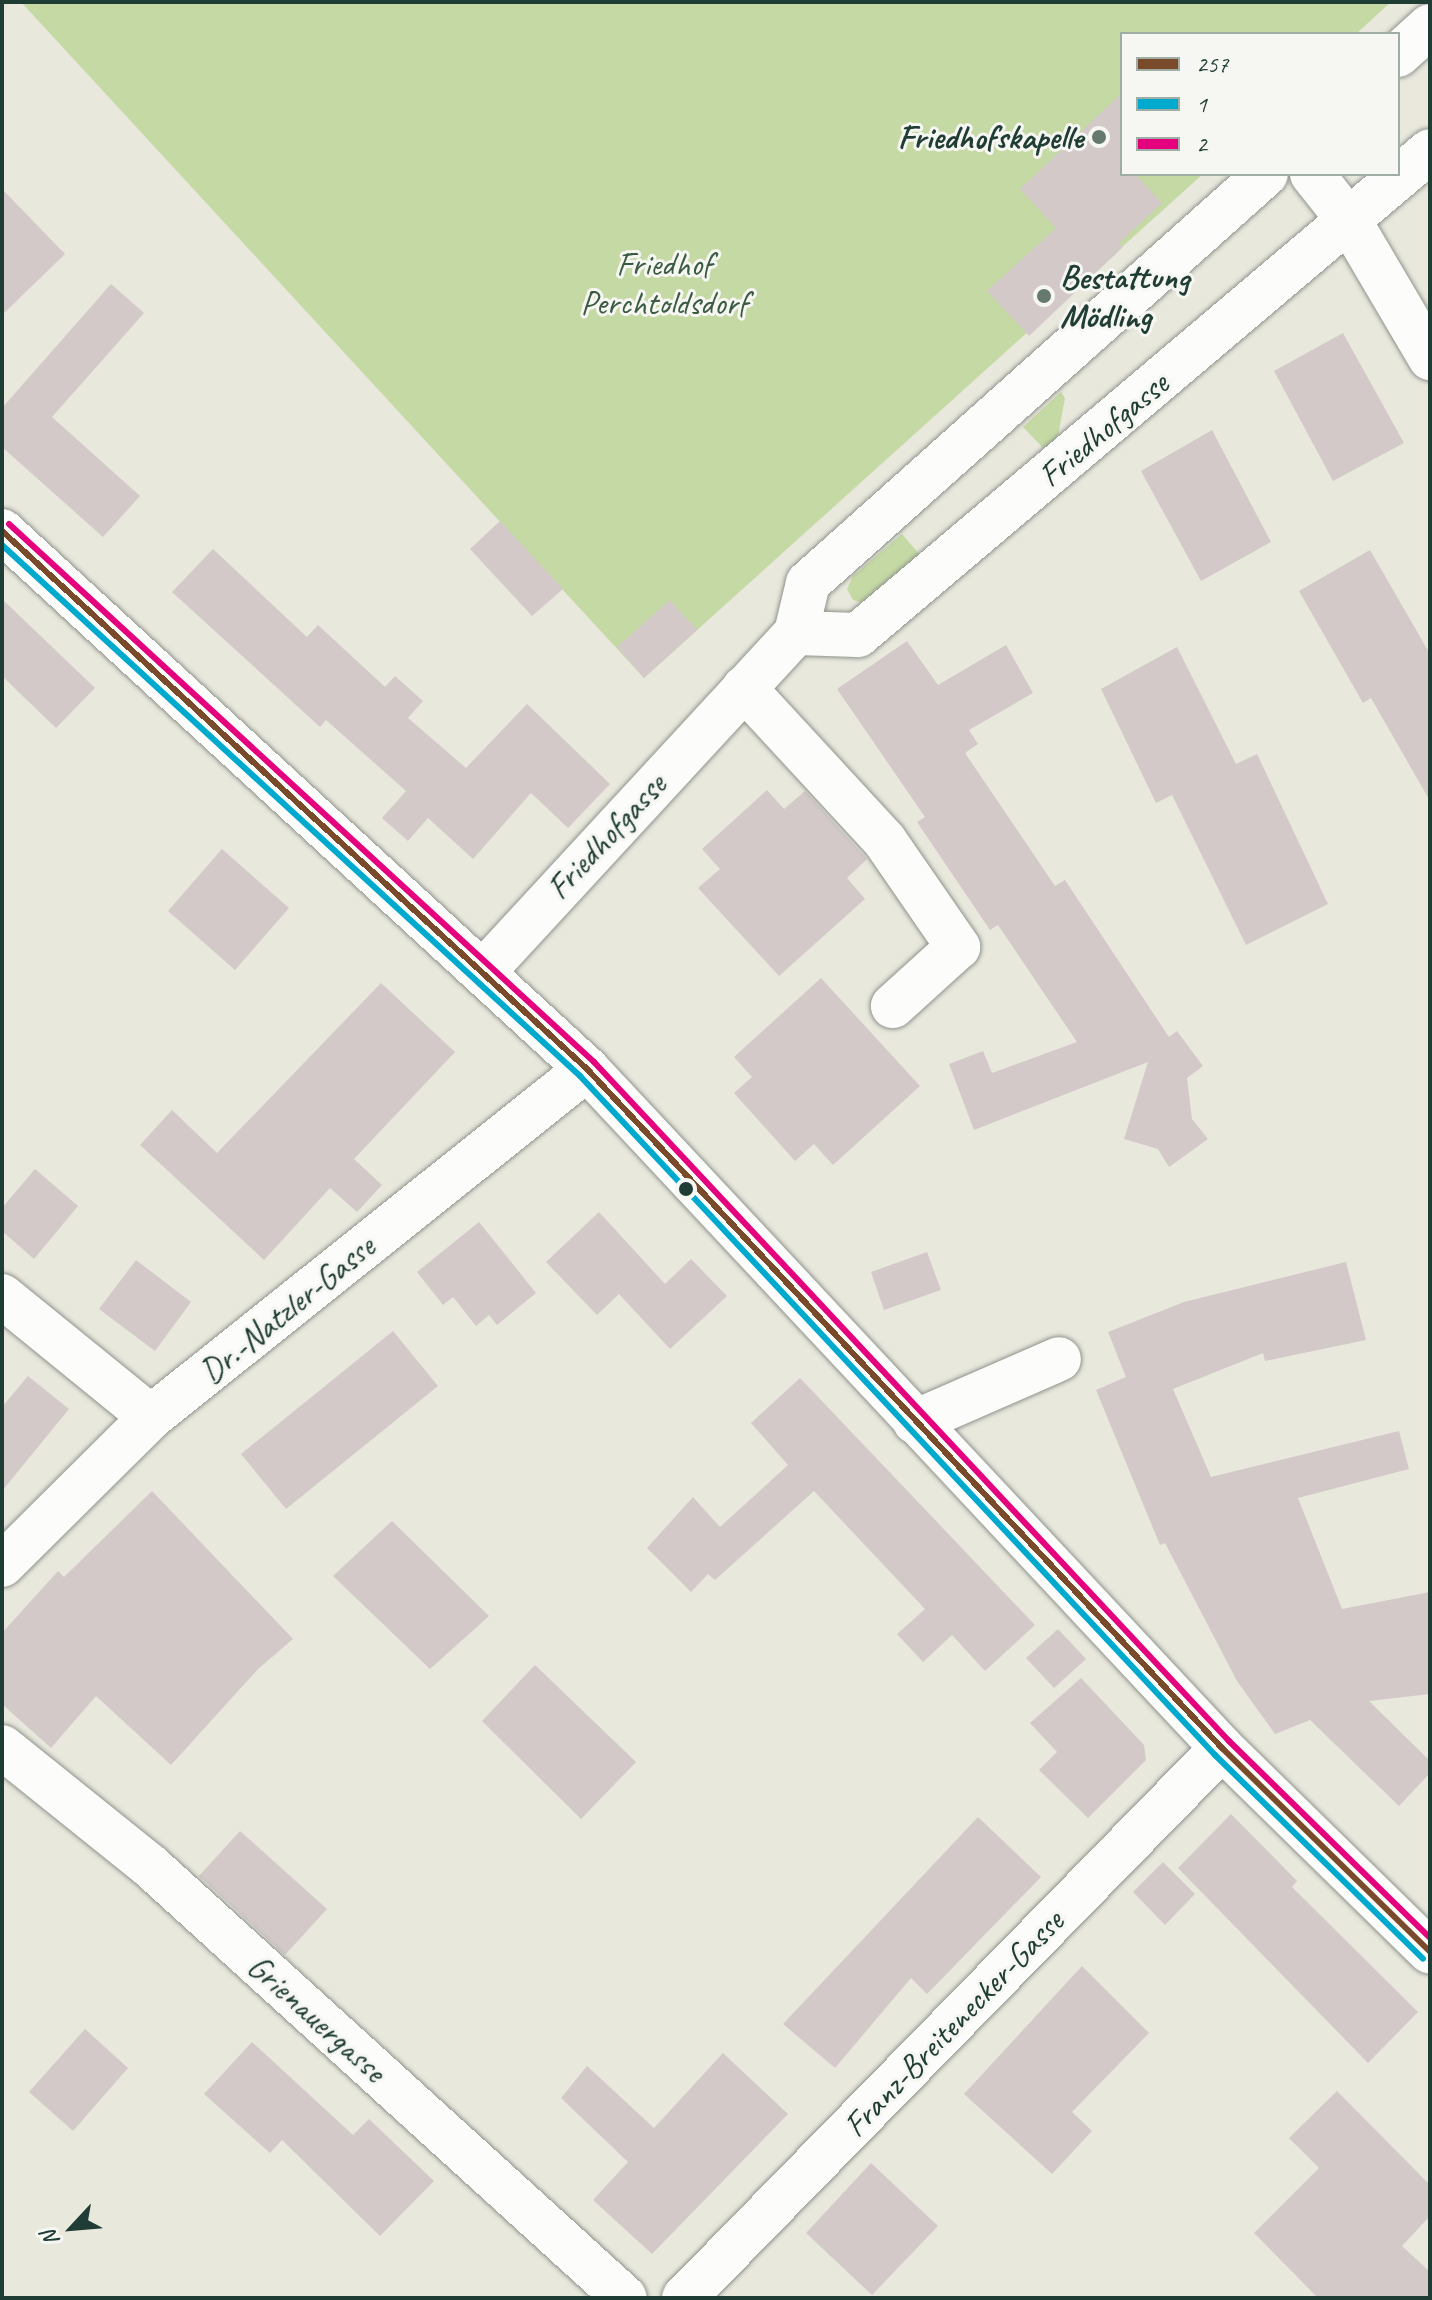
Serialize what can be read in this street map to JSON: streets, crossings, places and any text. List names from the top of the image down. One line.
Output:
{"streets":{"street":["Friedhofgasse","Dr.-Natzler-Gasse","Grienauergasse","Franz-Breitenecker-Gasse"]},"parks":["Friedhof Perchtoldsdorf"],"places":["Friedhofskapelle","Bestattung Mödling"],"lines":["transit line 2","transit line 257","transit line 1"],"legend":["257","1","2"],"north":"bottom left"}
